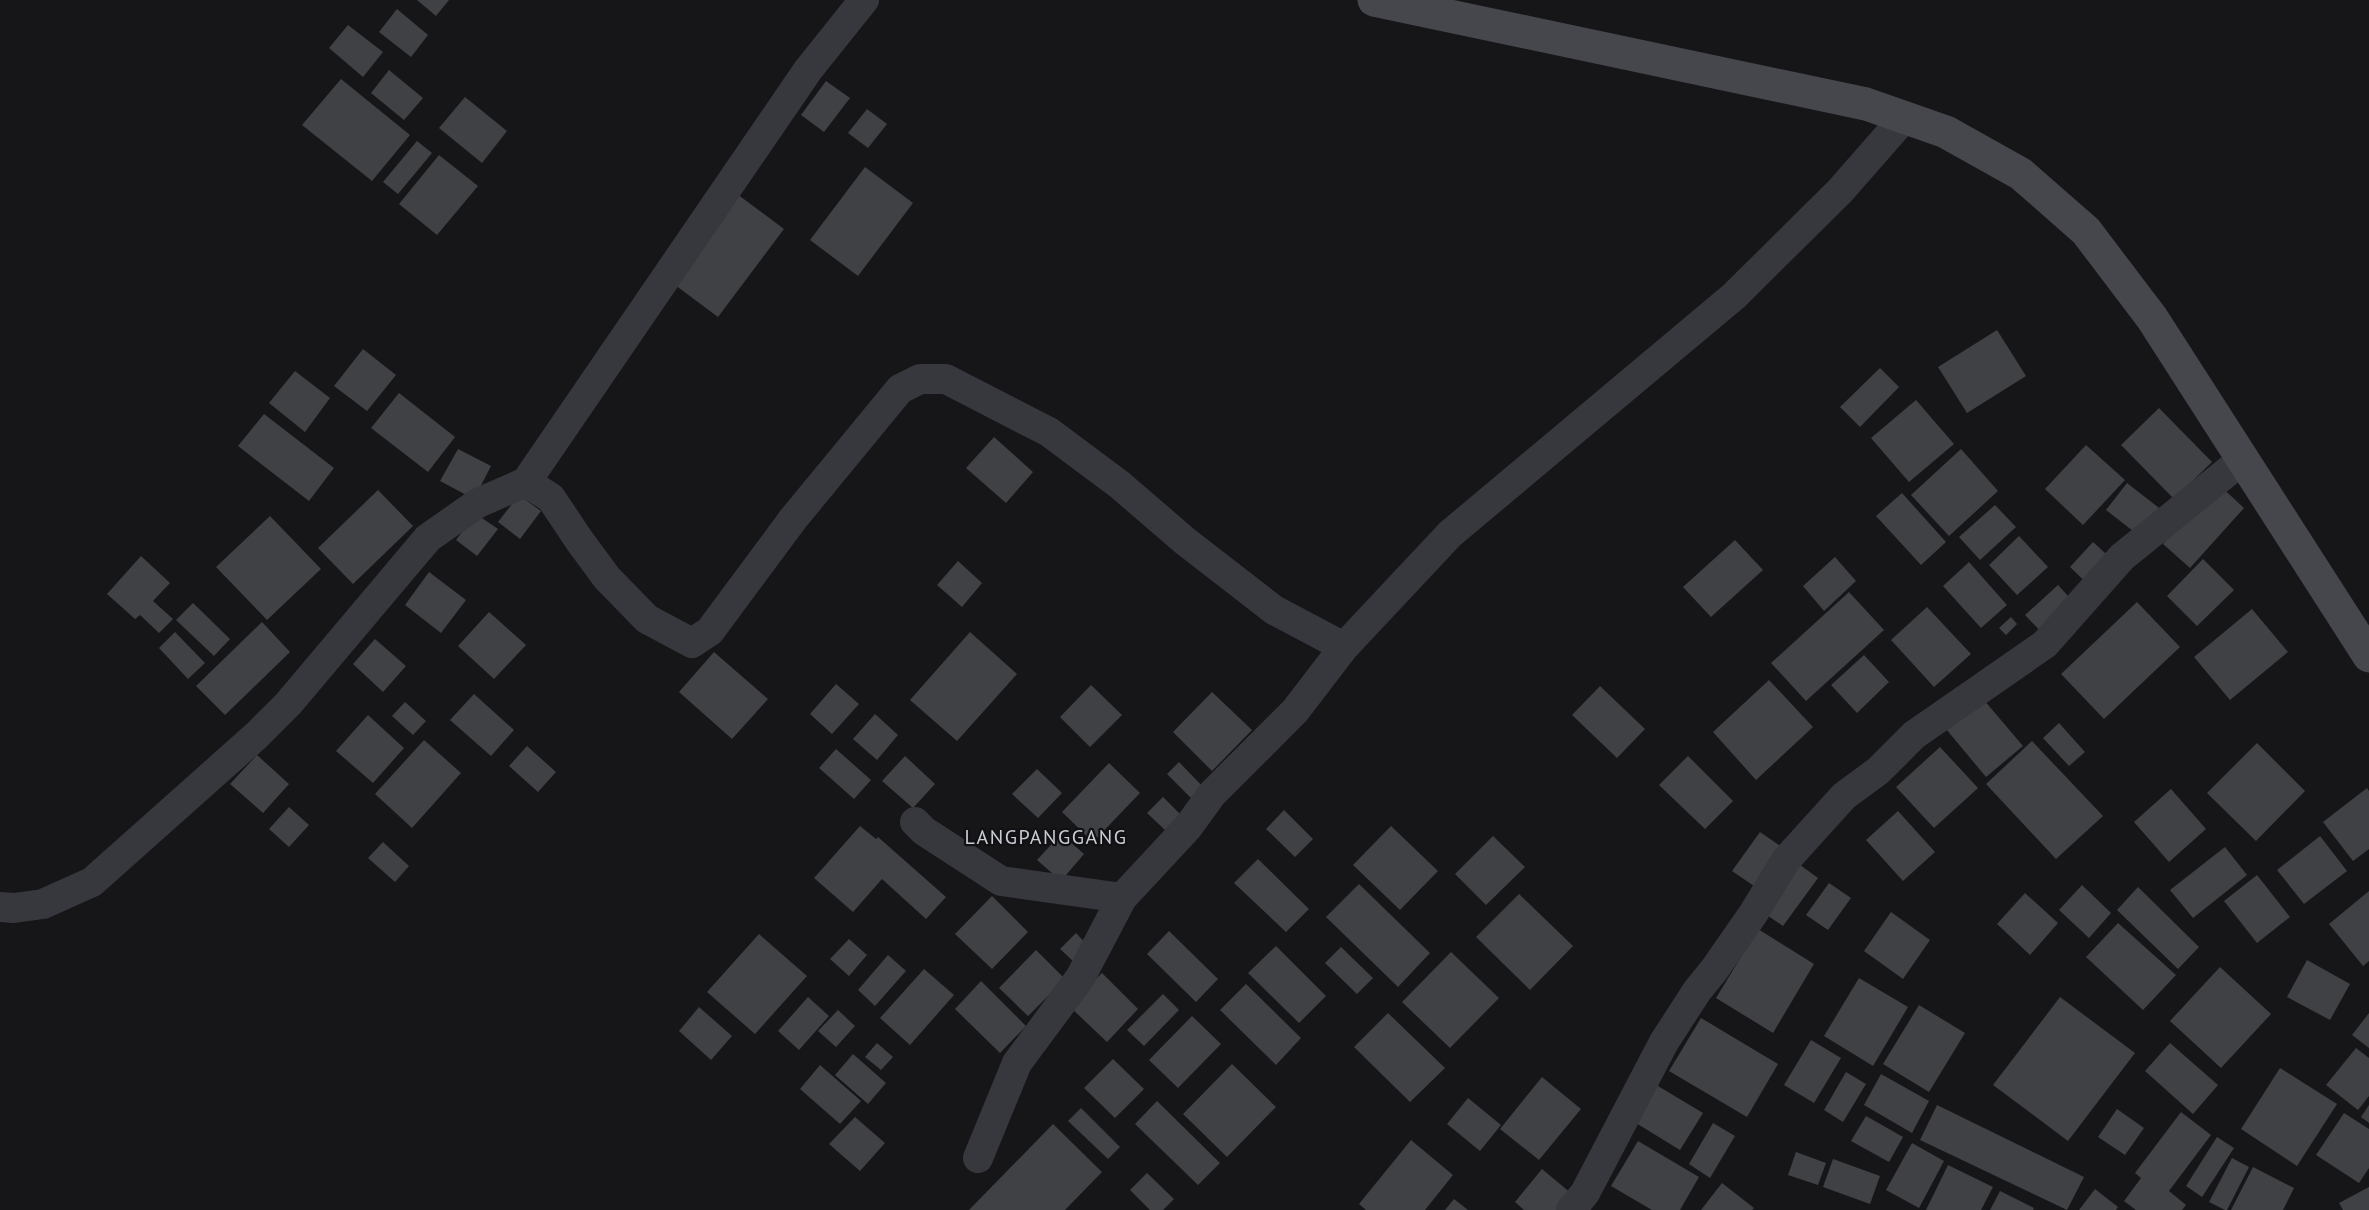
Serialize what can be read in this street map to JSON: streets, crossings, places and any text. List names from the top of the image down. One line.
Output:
{"districts":["LANGPANGGANG"]}
